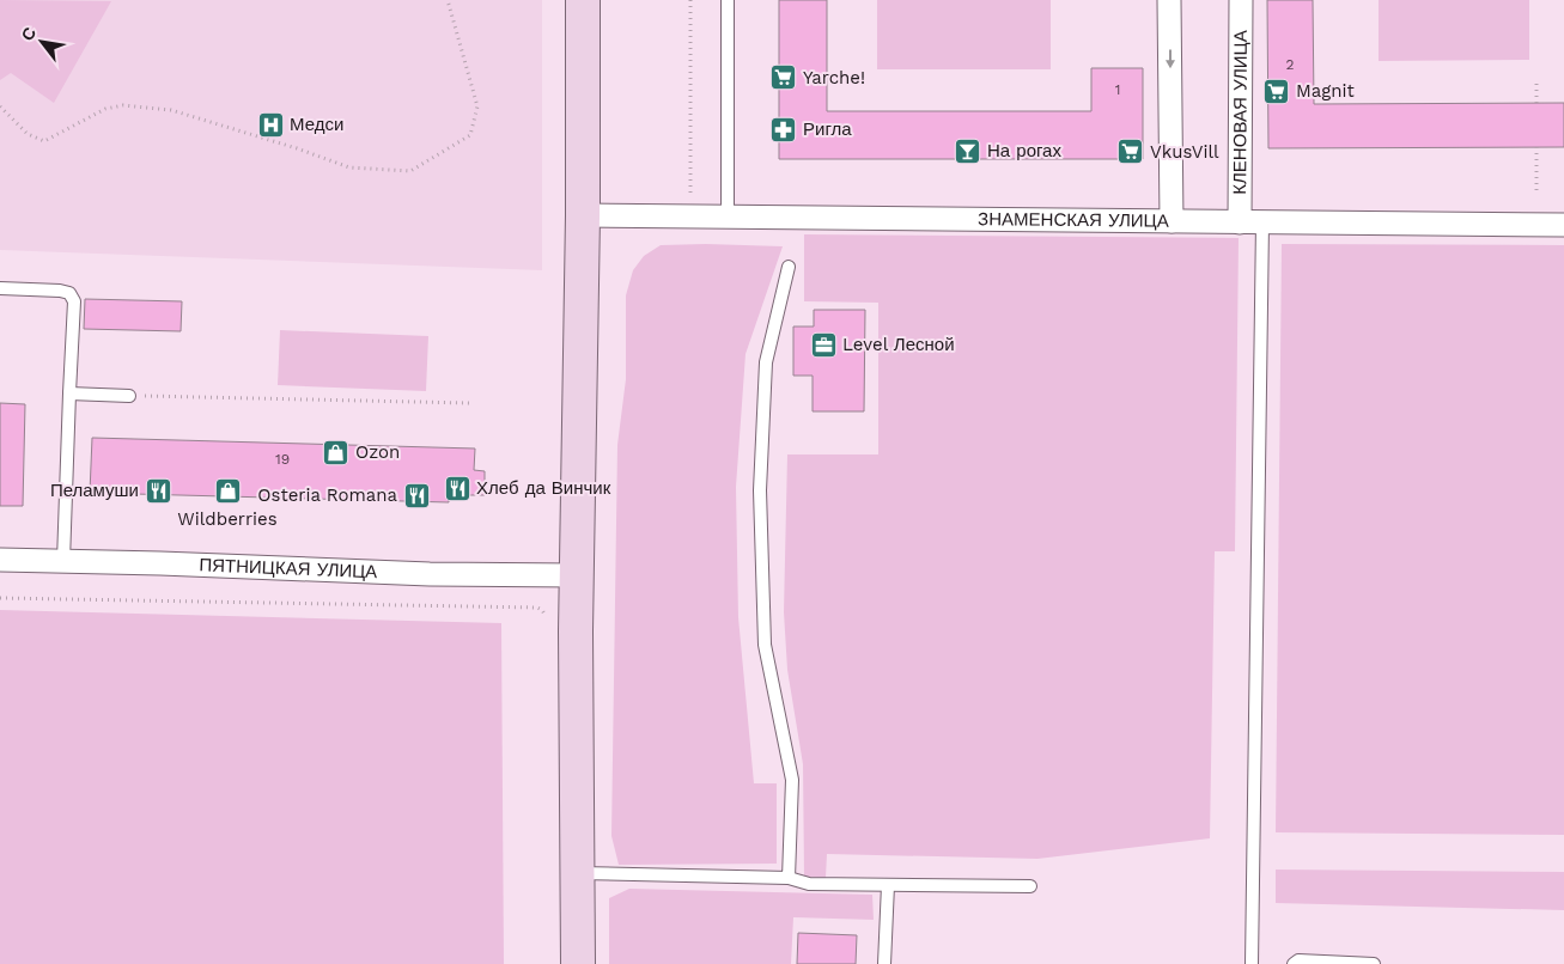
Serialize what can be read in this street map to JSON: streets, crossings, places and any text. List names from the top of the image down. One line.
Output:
{"streets":{"street":["КЛЕНОВАЯ УЛИЦА","ЗНАМЕНСКАЯ УЛИЦА","ПЯТНИЦКАЯ УЛИЦА"]},"crossings":[["КЛЕНОВАЯ УЛИЦА","ЗНАМЕНСКАЯ УЛИЦА"]],"places":{"supermarket":["Yarche!","Magnit","VkusVill"],"hospital":["Медси"],"pharmacy":["Ригла"],"bar":["На рогах"],"office":["Level Лесной"],"shop":["Ozon","Wildberries"],"restaurant":["Хлеб да Винчик","Пеламуши","Osteria Romana"]},"house_numbers":["2","1","19"],"north":"top left"}
